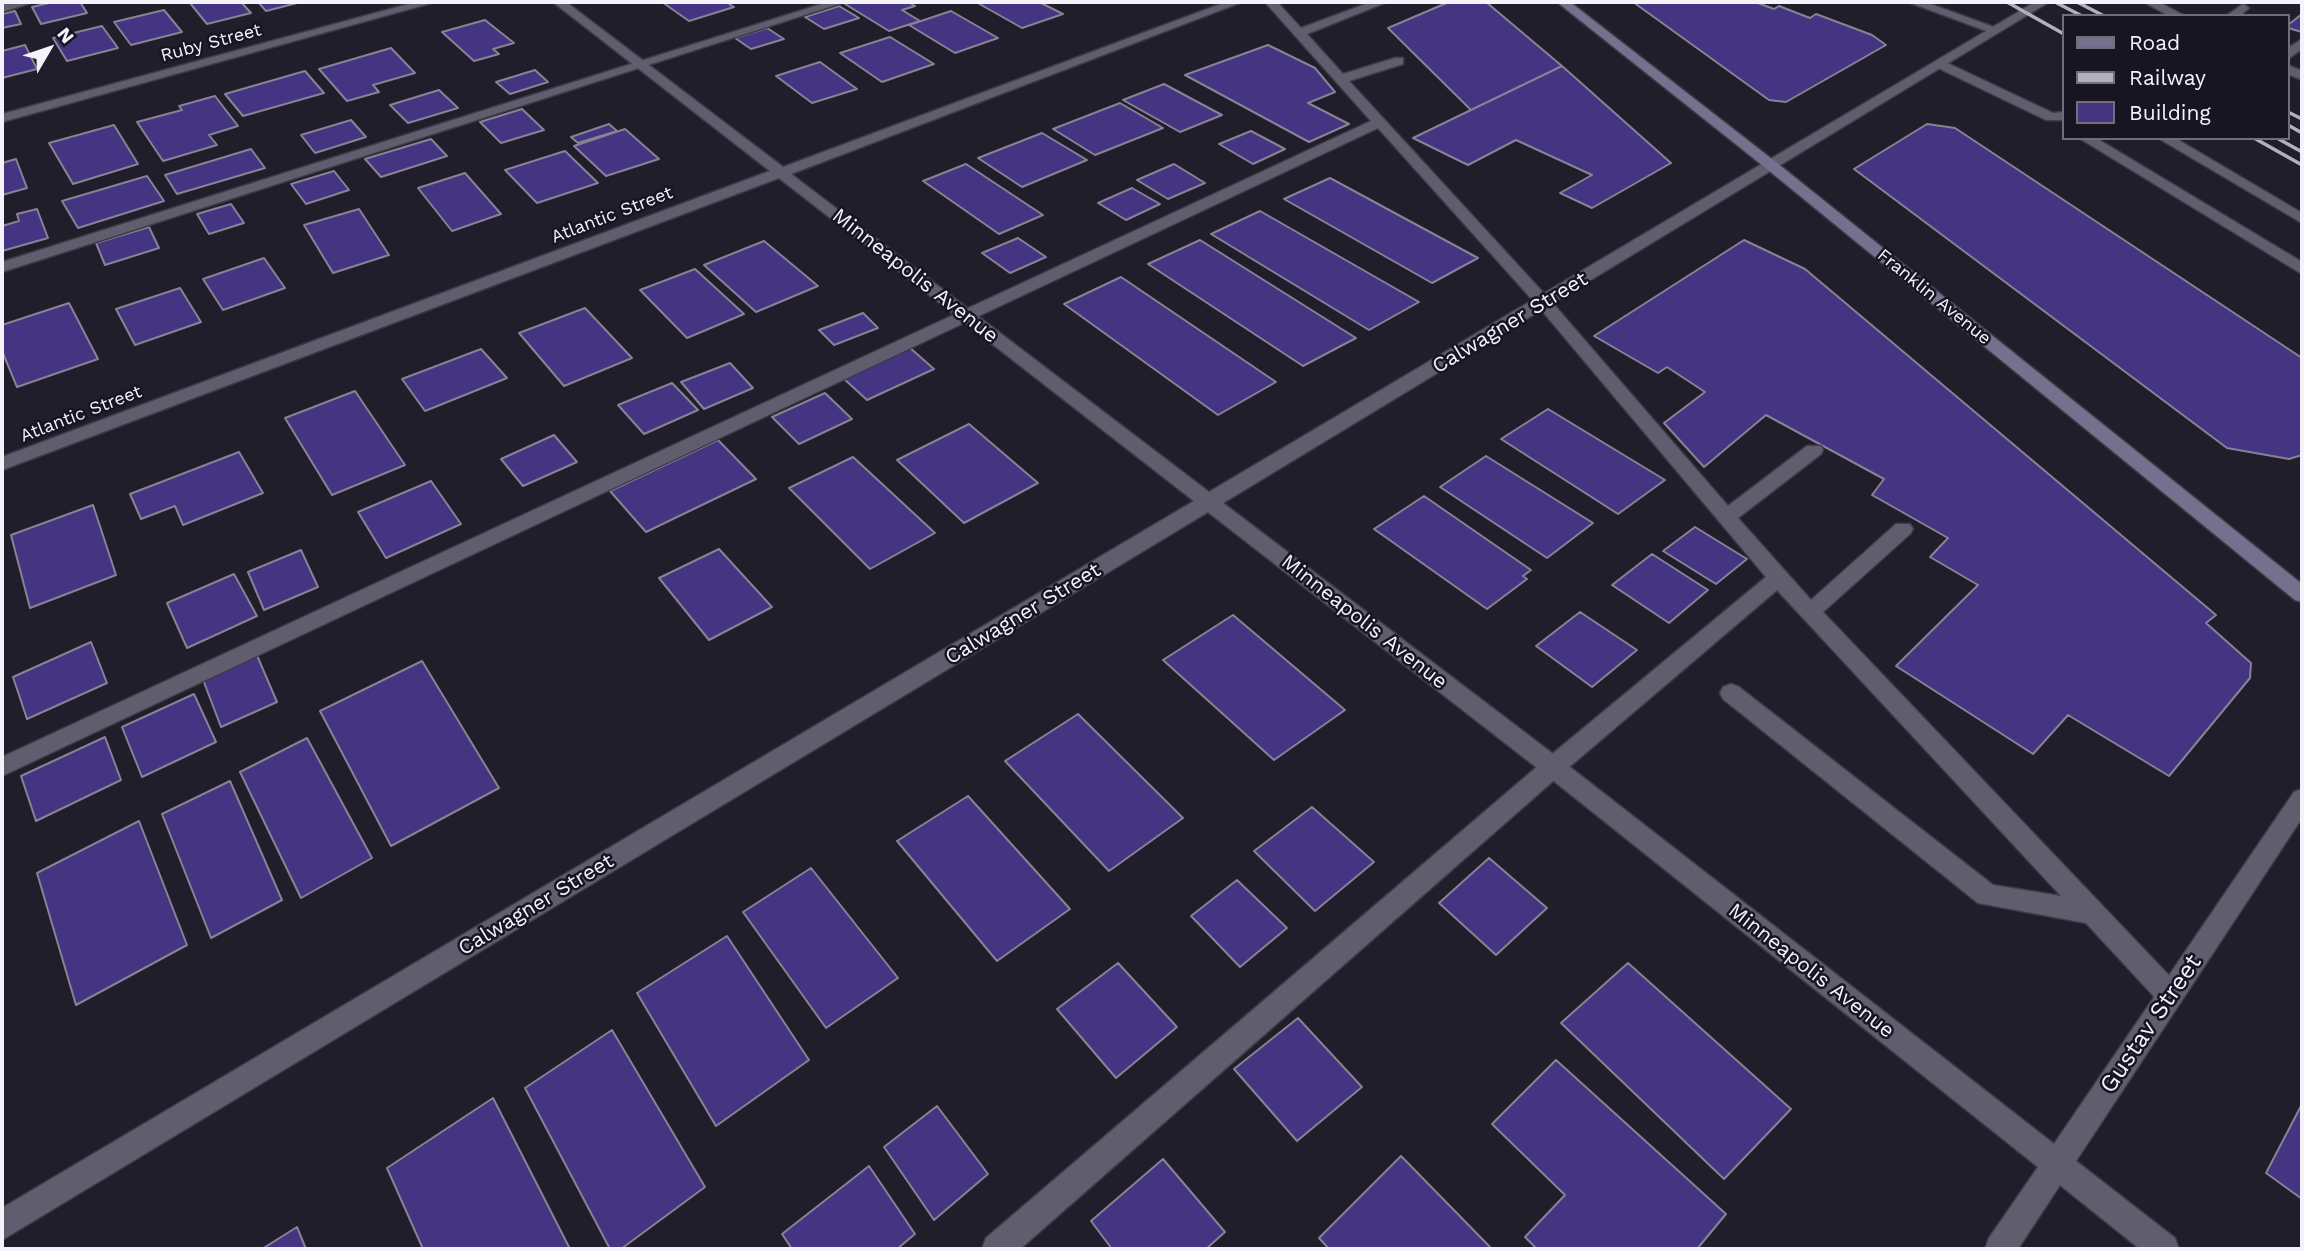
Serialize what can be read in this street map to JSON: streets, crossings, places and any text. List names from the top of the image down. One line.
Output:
{"streets":{"main road":["Franklin Avenue"],"street":["Ruby Street","Atlantic Street","Minneapolis Avenue","Calwagner Street","Gustav Street"]},"crossings":[["Atlantic Street","Minneapolis Avenue"],["Minneapolis Avenue","Calwagner Street"],["Minneapolis Avenue","Gustav Street"],["Franklin Avenue","Calwagner Street"]],"legend":["Road","Railway","Building"],"north":"top right"}
